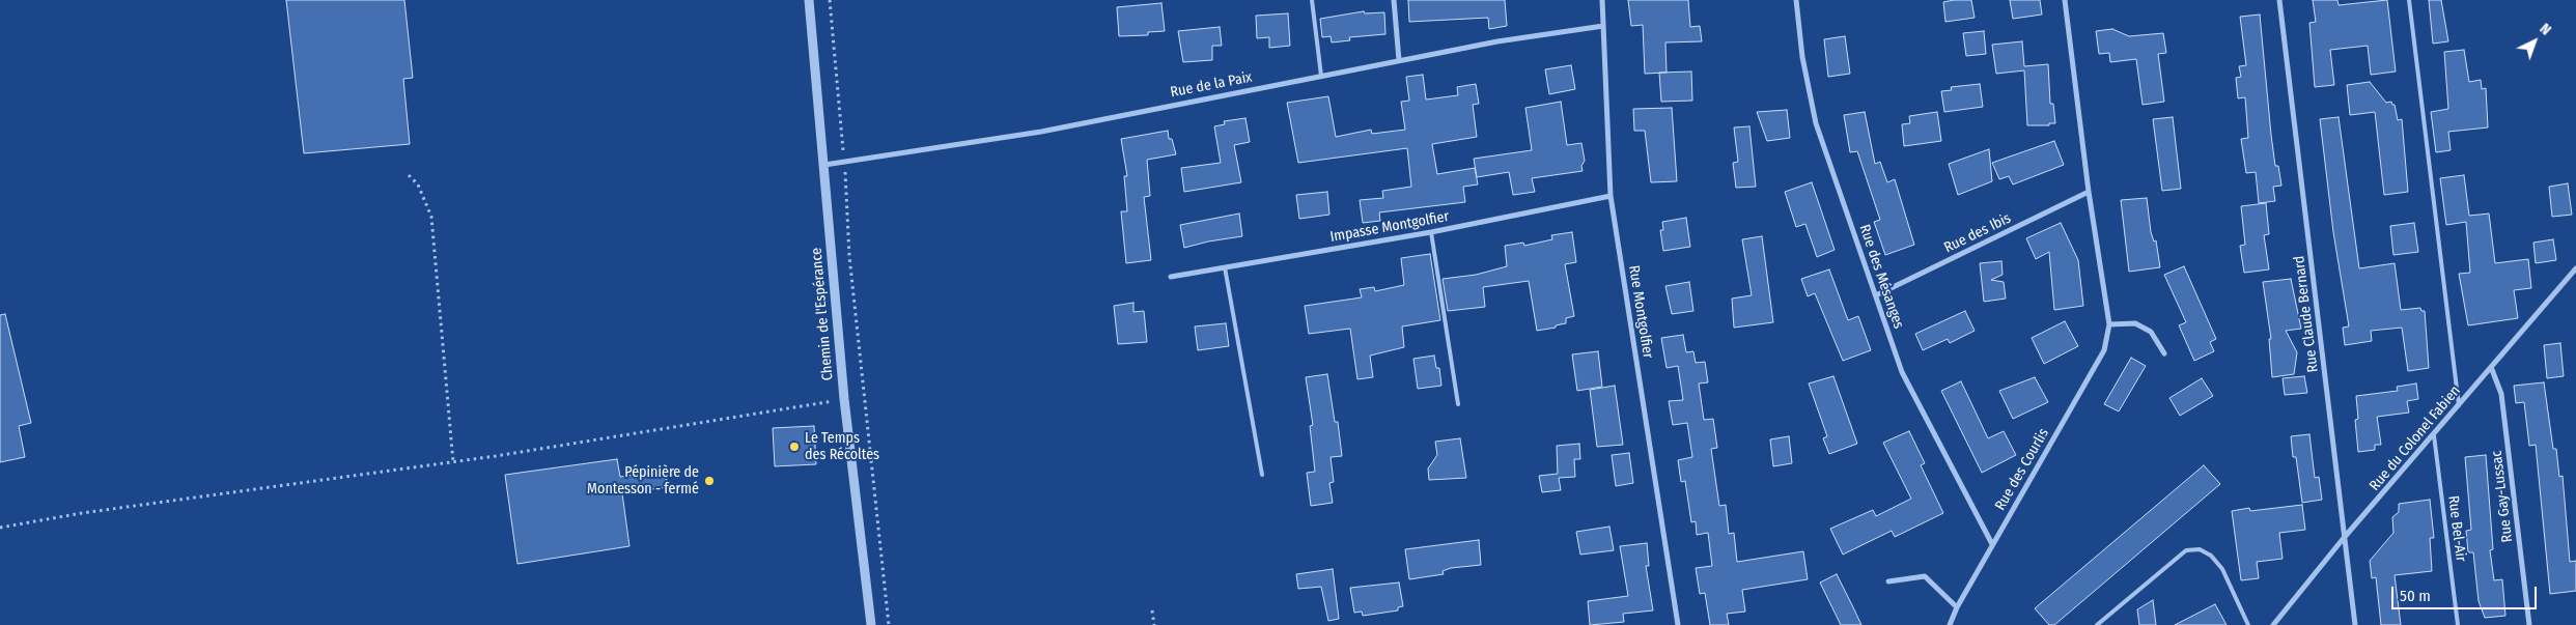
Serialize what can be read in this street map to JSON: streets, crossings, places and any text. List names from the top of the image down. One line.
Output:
{"streets":{"street":["Rue de la Paix","Impasse Montgolfier","Rue des Ibis","Rue des Mésanges","Rue Montgolfier","Chemin de l'Espérance","Rue Claude Bernard","Rue du Colonel Fabien","Rue des Courlis","Rue Gay-Lussac"],"lane":["Rue Bel-Air"]},"crossings":[["Rue de la Paix","Rue Montgolfier"],["Rue de la Paix","Chemin de l'Espérance"],["Impasse Montgolfier","Rue Montgolfier"],["Rue des Ibis","Rue des Mésanges"],["Rue des Ibis","Rue des Courlis"],["Rue des Mésanges","Rue des Courlis"],["Rue Claude Bernard","Rue du Colonel Fabien"],["Rue du Colonel Fabien","Rue Gay-Lussac"],["Rue du Colonel Fabien","Rue Bel-Air"]],"places":["Le Temps des Récoltes","Pépinière de Montesson - fermé"],"scale_bar":"50 m","north":"top right"}
